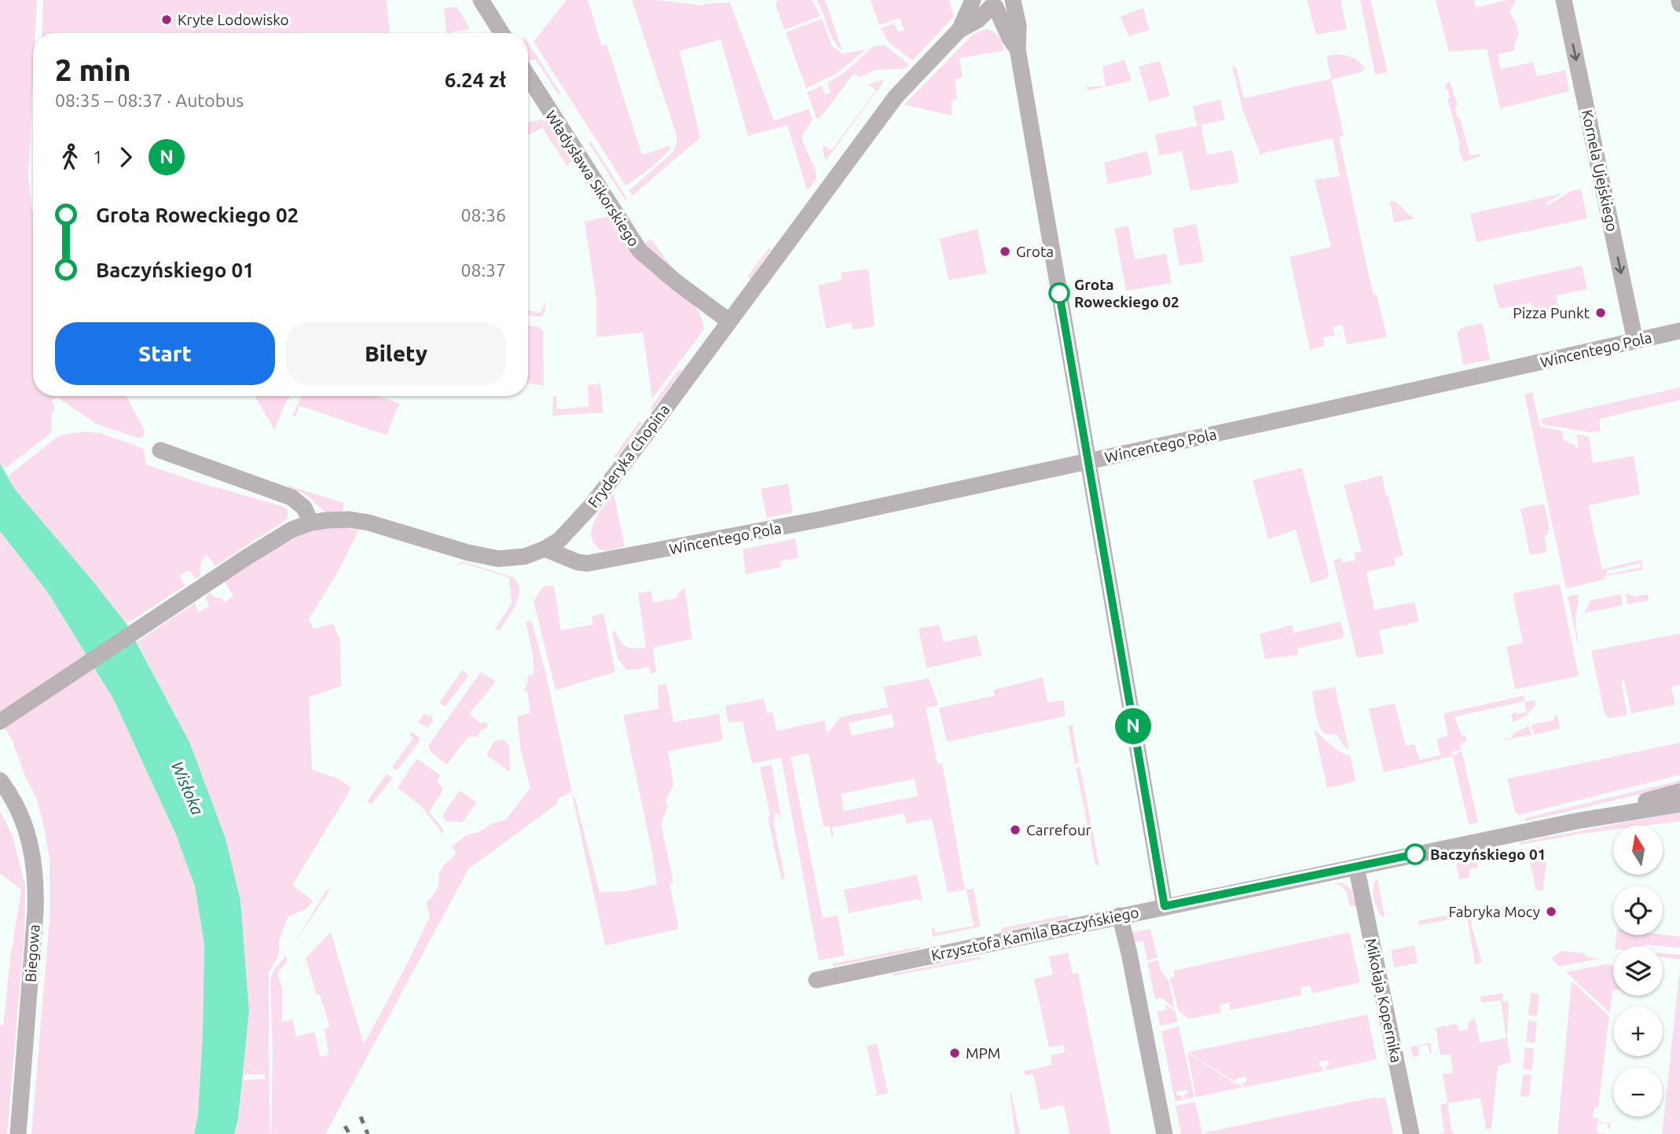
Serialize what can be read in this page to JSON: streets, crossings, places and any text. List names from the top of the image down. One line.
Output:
{"streets":{"street":["Kornela Ujejskiego","Władysława Sikorskiego","Wincentego Pola","Fryderyka Chopina","Krzysztofa Kamila Baczyńskiego","Biegowa","Mikołaja Kopernika"]},"crossings":[["Kornela Ujejskiego","Wincentego Pola"],["Władysława Sikorskiego","Fryderyka Chopina"],["Wincentego Pola","Fryderyka Chopina"],["Krzysztofa Kamila Baczyńskiego","Mikołaja Kopernika"]],"one_way":["Kornela Ujejskiego"],"water":["Wisłoka"],"places":["Kryte Lodowisko","Grota","Grota Roweckiego 02","Pizza Punkt","Carrefour","Baczyńskiego 01","Fabryka Mocy","MPM"],"lines":["bus line N"],"north":"top","page":{"on_map":"N","heading":["2 min","08:35 – 08:37 · Autobus","6.24 zł"],"legs":["1","N"],"list":[{"name":"Grota Roweckiego 02","value":"08:36"},{"name":"Baczyńskiego 01","value":"08:37"}],"buttons":["Start","Bilety"],"map_buttons":["+","−"]}}
